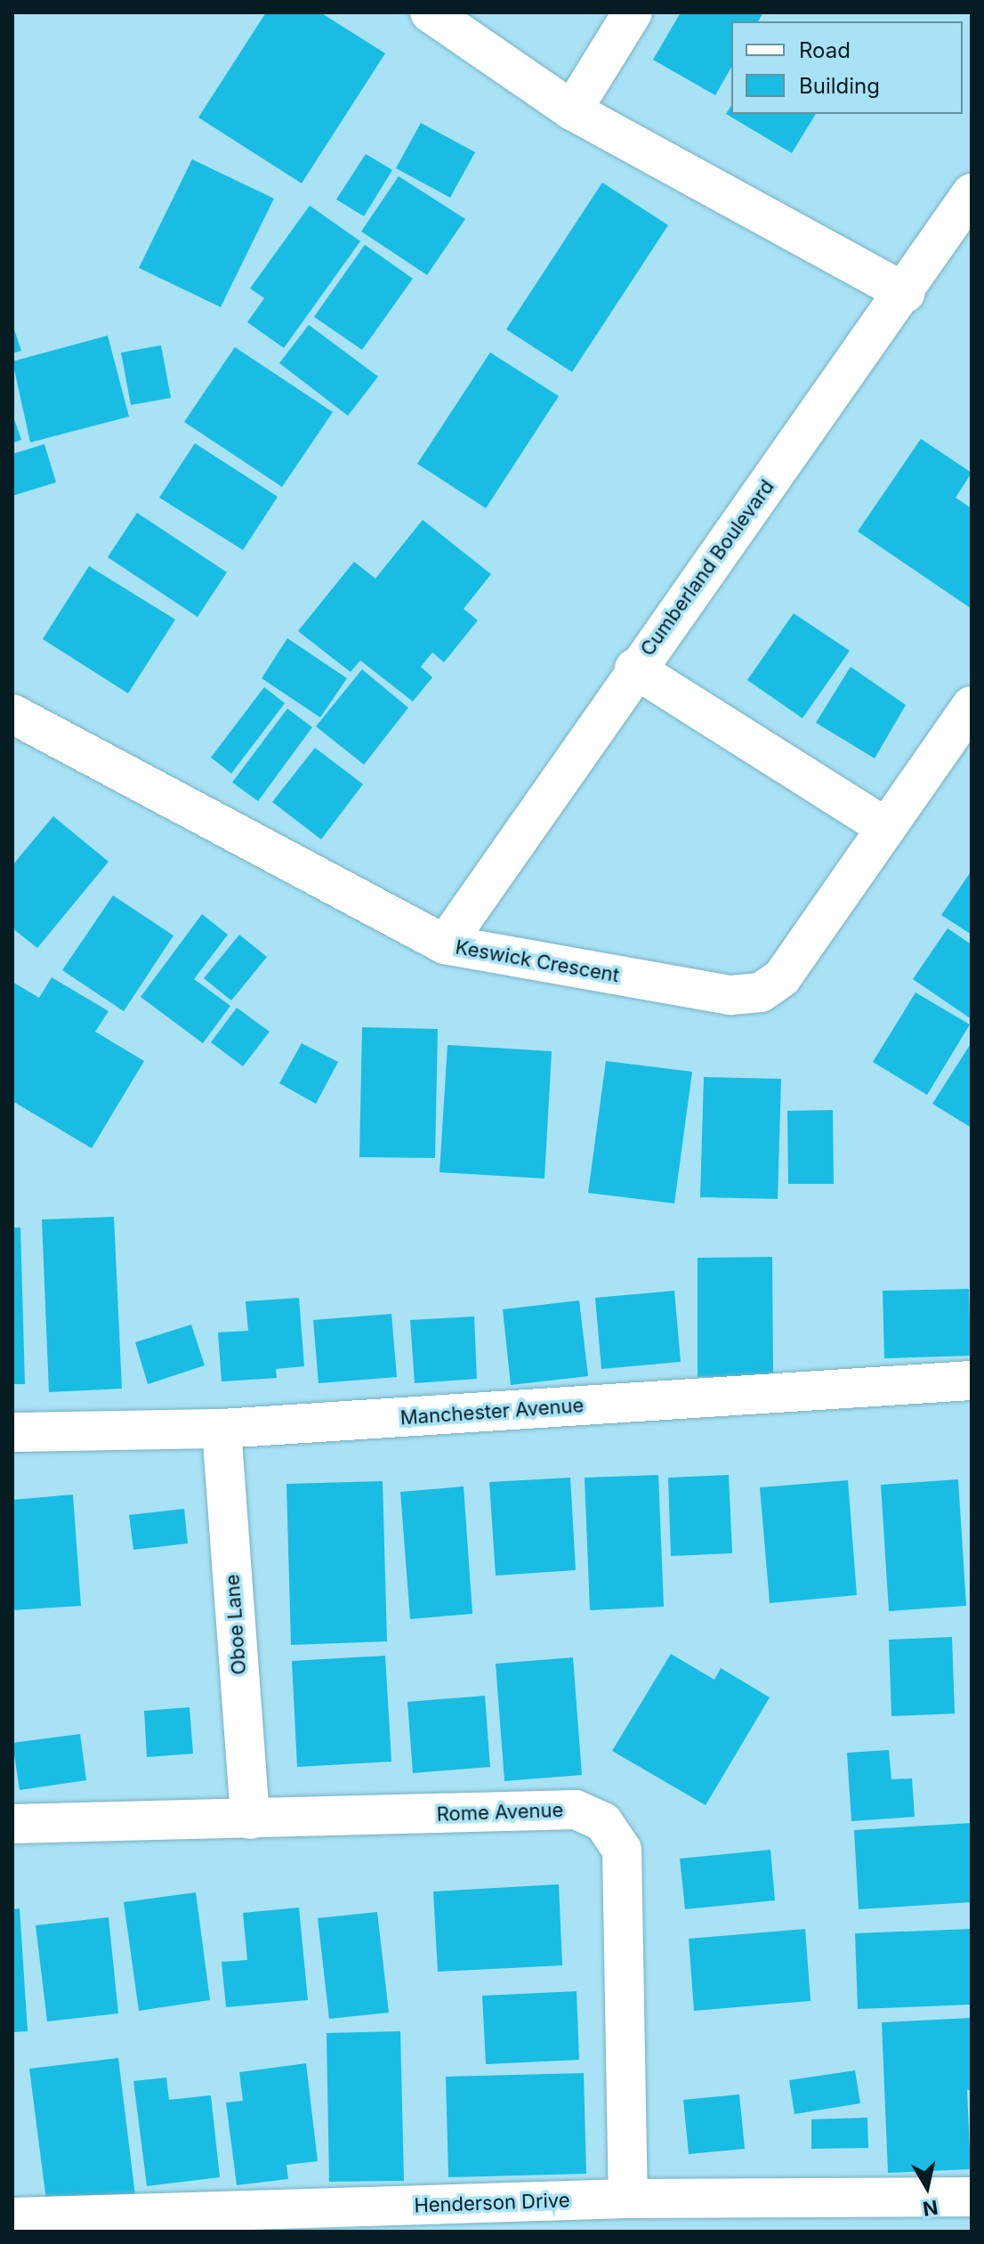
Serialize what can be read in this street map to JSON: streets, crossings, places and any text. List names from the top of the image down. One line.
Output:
{"streets":{"street":["Cumberland Boulevard","Keswick Crescent","Manchester Avenue","Oboe Lane","Rome Avenue","Henderson Drive"]},"crossings":[["Cumberland Boulevard","Keswick Crescent"],["Manchester Avenue","Oboe Lane"],["Oboe Lane","Rome Avenue"],["Rome Avenue","Henderson Drive"]],"legend":["Road","Building"],"north":"bottom"}
